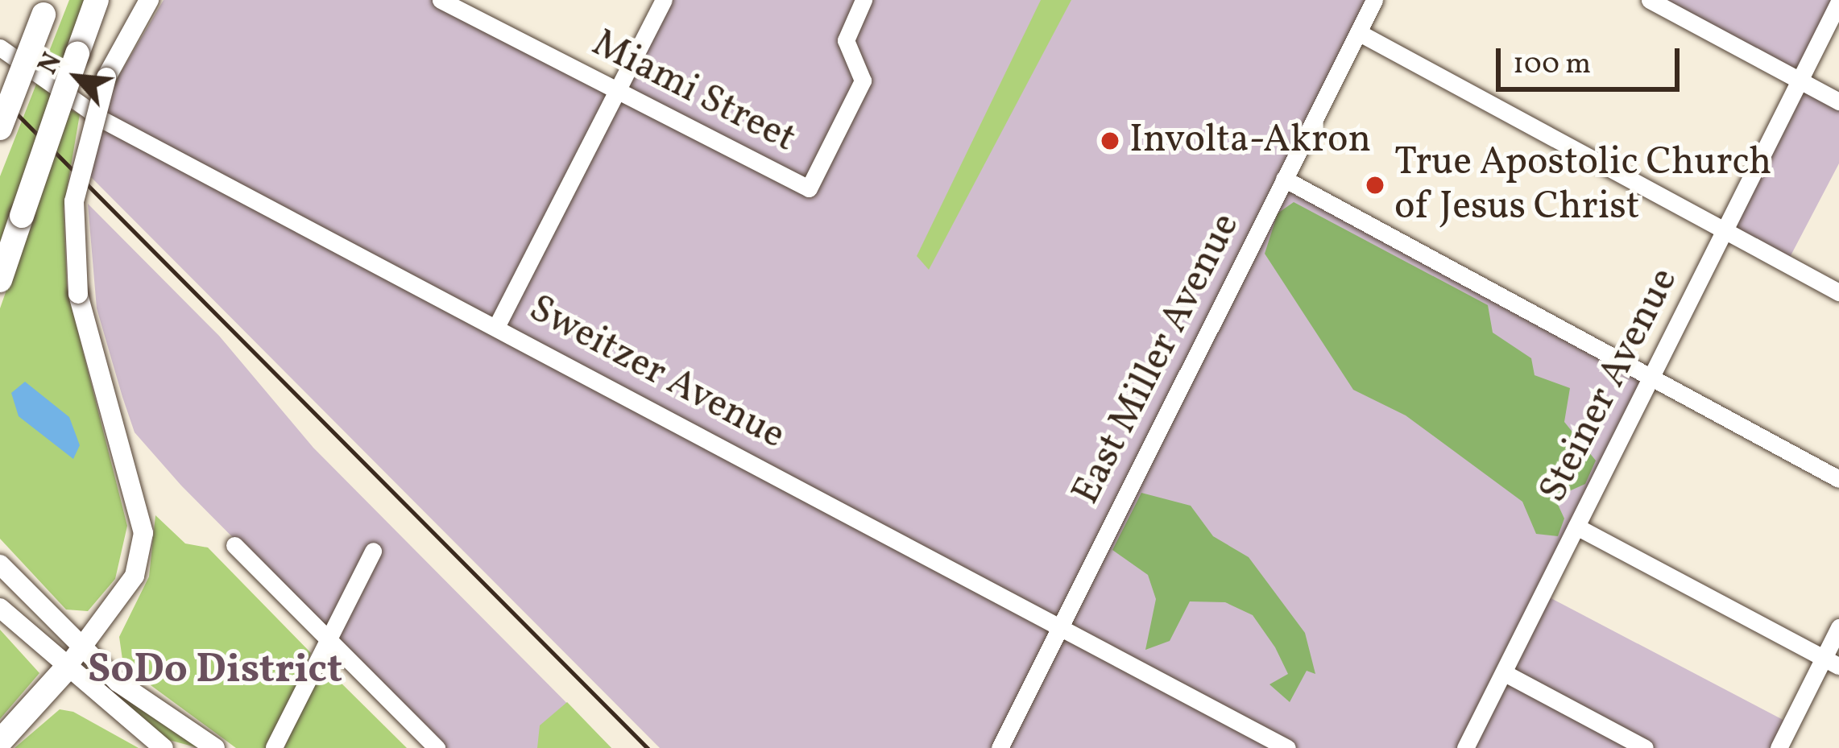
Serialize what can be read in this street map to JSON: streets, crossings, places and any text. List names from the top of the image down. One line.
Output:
{"streets":{"street":["Miami Street","East Miller Avenue","Sweitzer Avenue","Steiner Avenue"]},"crossings":[["East Miller Avenue","Sweitzer Avenue"]],"districts":["SoDo District"],"places":["Involta-Akron","True Apostolic Church of Jesus Christ"],"scale_bar":"100 m","north":"top left"}
